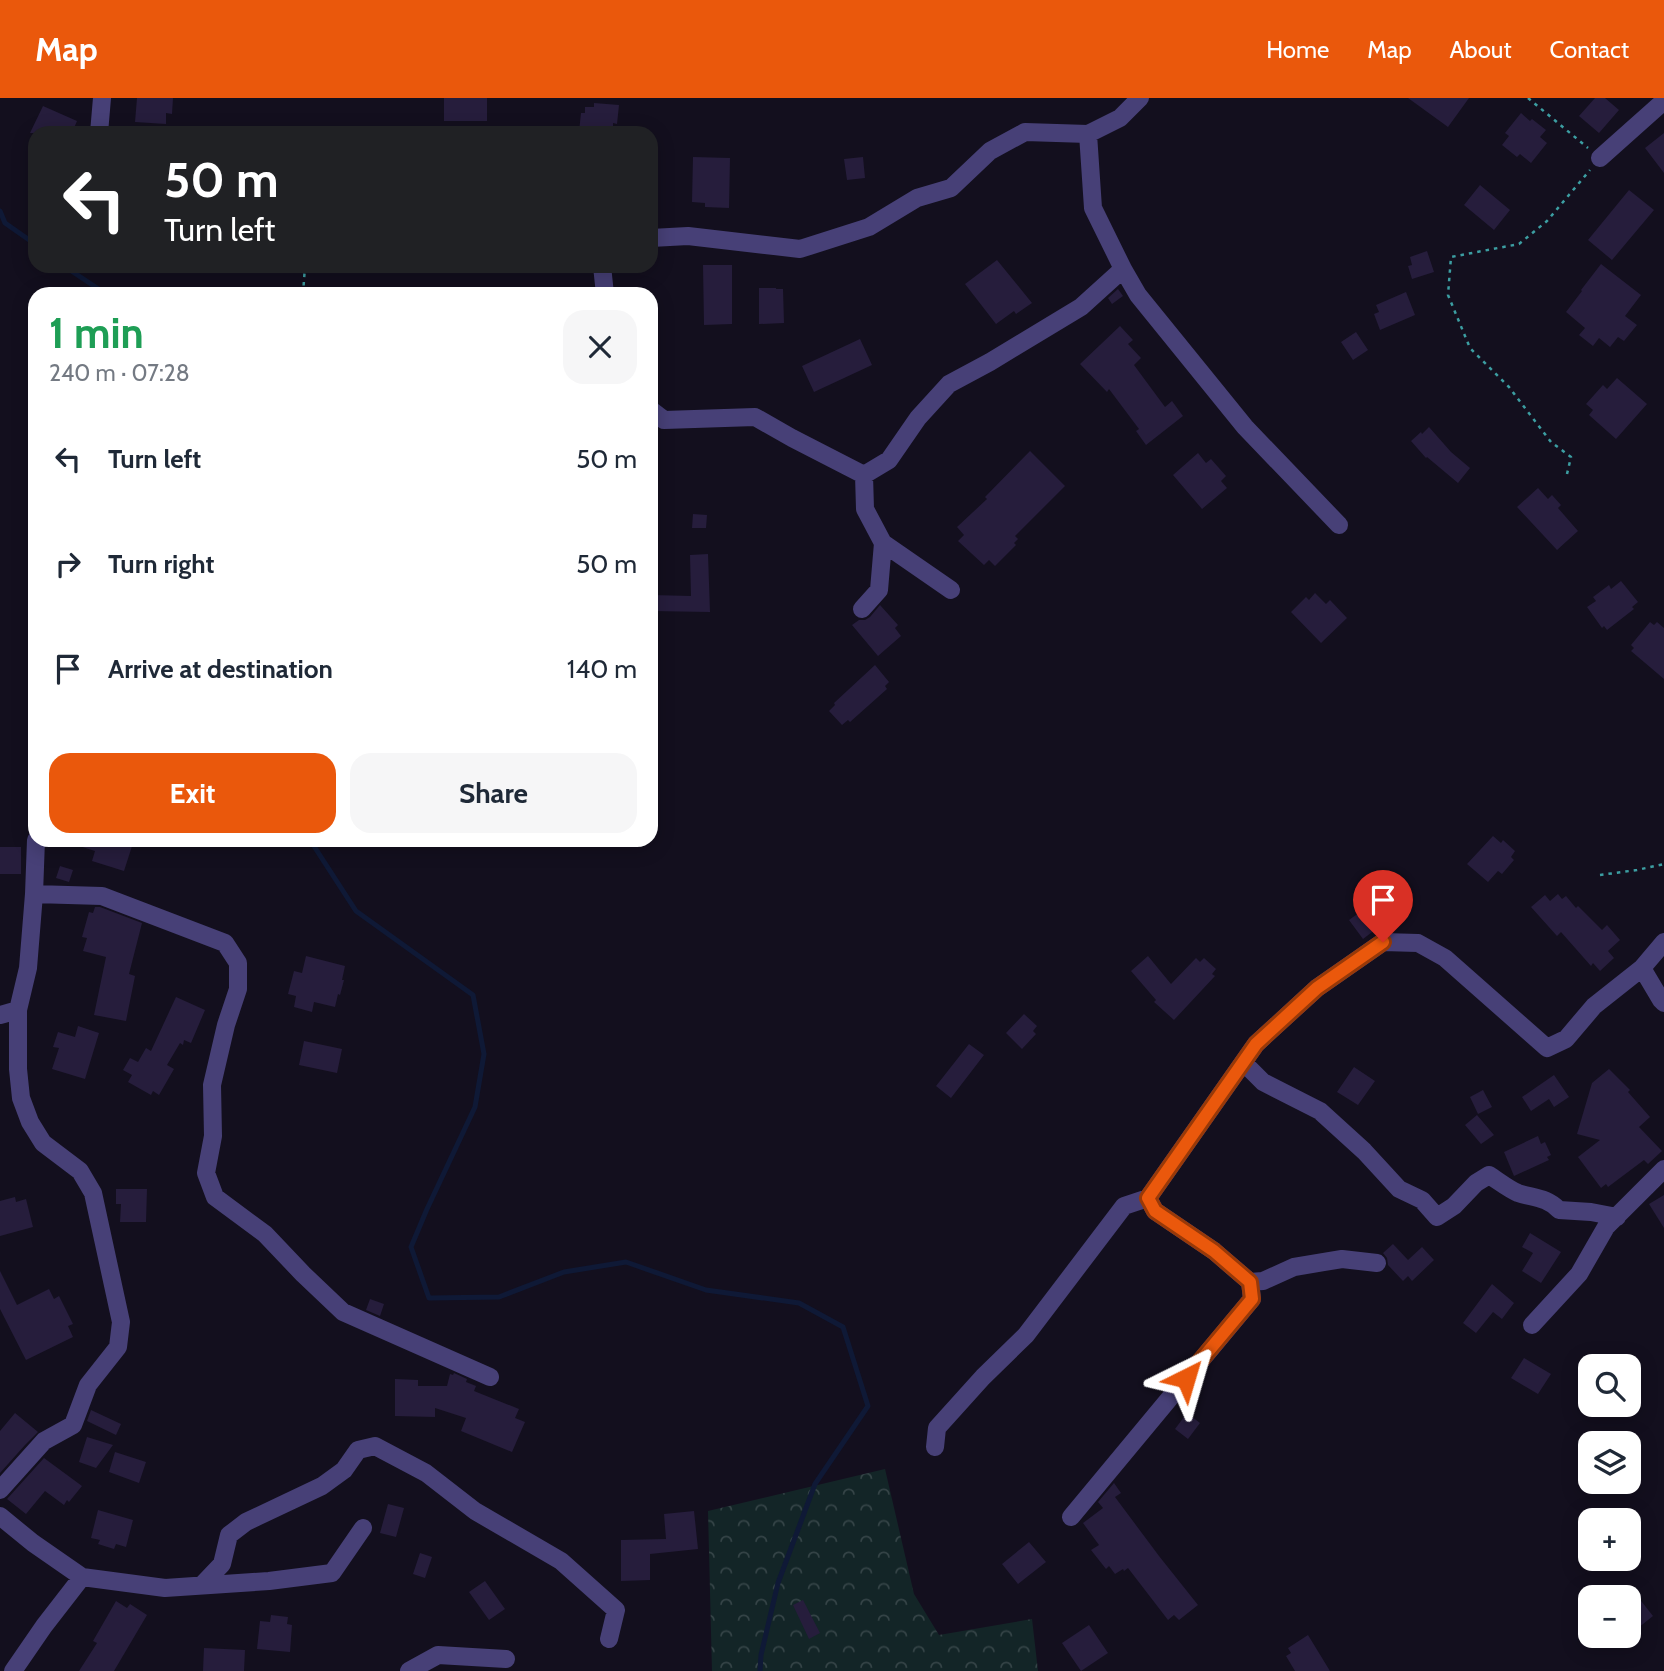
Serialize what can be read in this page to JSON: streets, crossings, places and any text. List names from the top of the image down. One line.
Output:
{"page":{"header":"Map","nav":["Home","Map","About","Contact"],"turn":["50 m","Turn left"],"heading":["1 min","240 m · 07:28"],"list":[{"name":"Turn left","value":"50 m"},{"name":"Turn right","value":"50 m"},{"name":"Arrive at destination","value":"140 m"}],"buttons":["Exit","Share"],"map_buttons":["+","−"]}}
